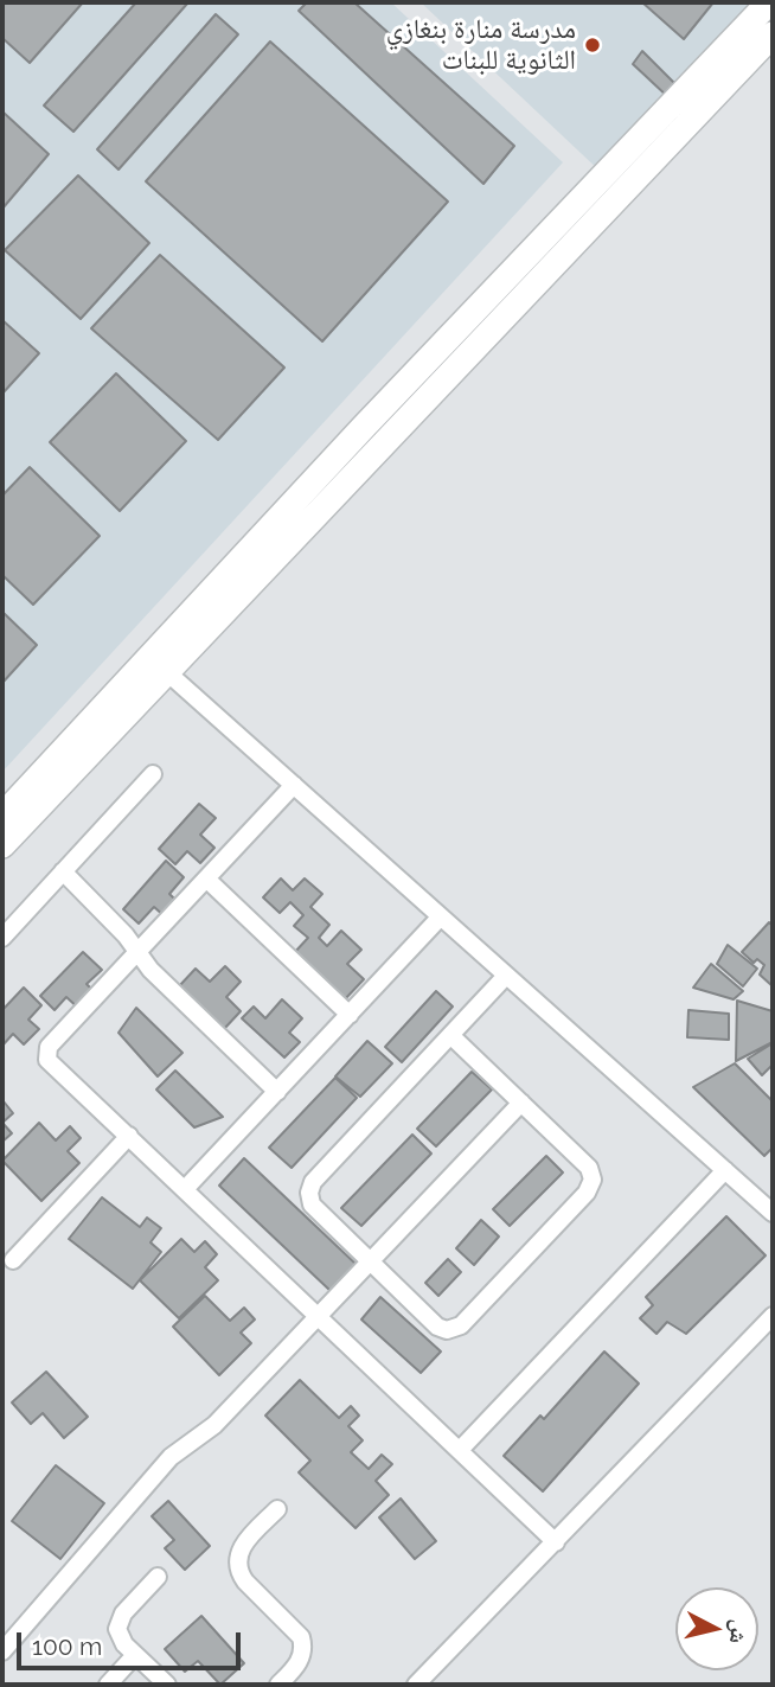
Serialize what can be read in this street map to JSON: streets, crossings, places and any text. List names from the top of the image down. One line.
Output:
{"places":["مدرسة منارة بنغازي الثانوية للبنات"],"scale_bar":"100 m","north":"right"}
